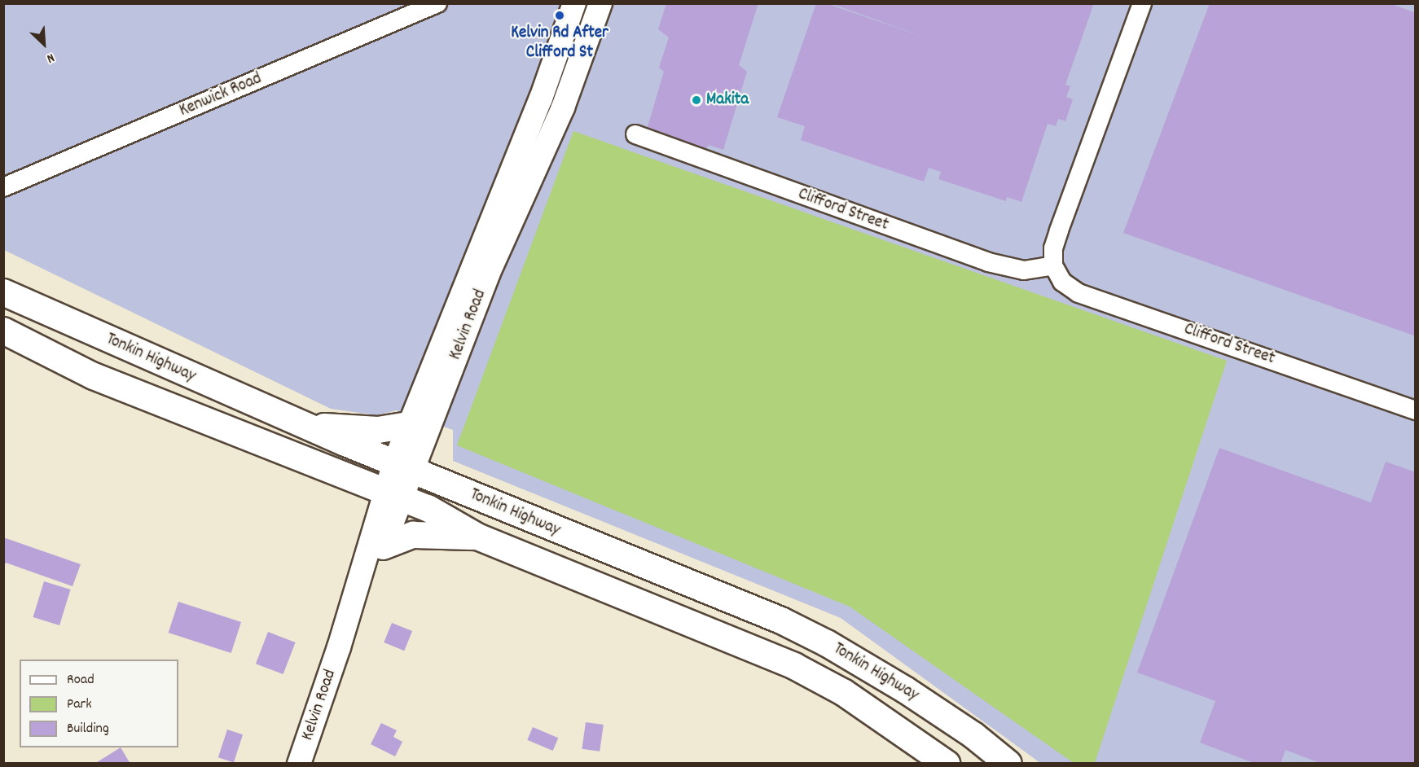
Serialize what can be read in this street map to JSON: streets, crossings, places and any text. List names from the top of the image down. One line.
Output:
{"streets":{"highway":["Tonkin Highway"],"main road":["Kelvin Road"],"street":["Kenwick Road","Clifford Street"]},"crossings":[["Kelvin Road","Tonkin Highway"]],"places":["Kelvin Rd After Clifford St","Makita"],"legend":["Road","Park","Building"],"north":"bottom right"}
